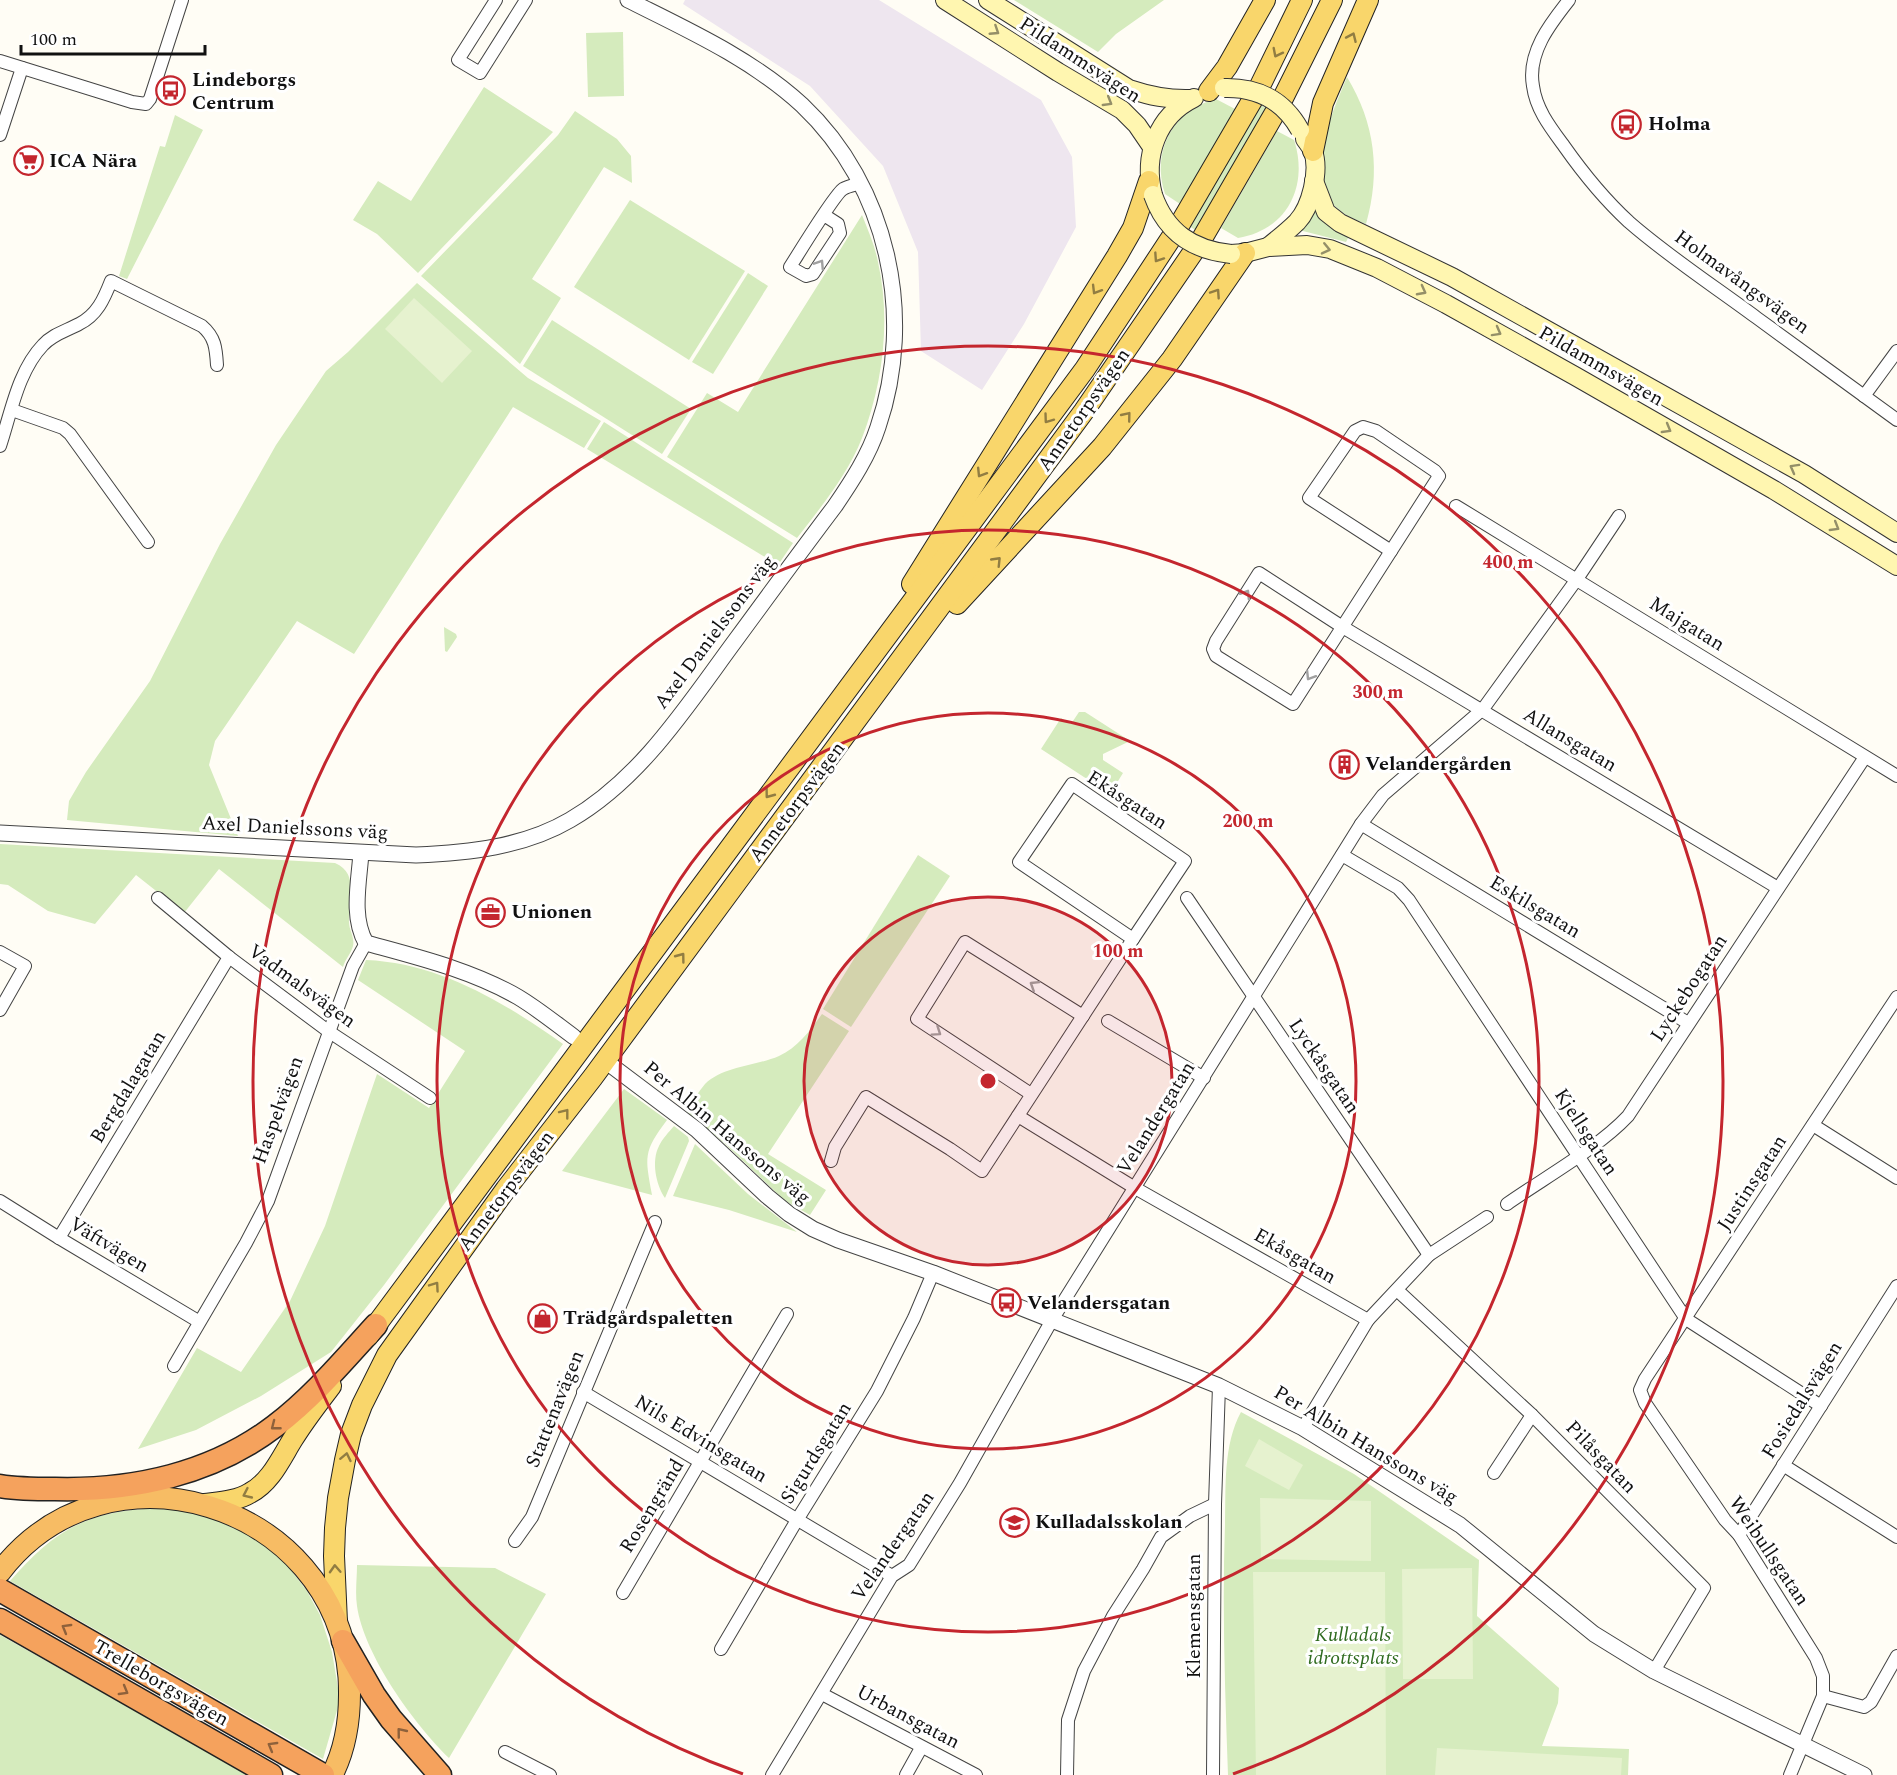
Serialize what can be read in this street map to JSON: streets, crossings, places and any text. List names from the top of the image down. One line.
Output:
{"streets":{"highway":["Trelleborgsvägen"],"main road":["Pildammsvägen","Annetorpsvägen"],"street":["Holmavångsvägen","Majgatan","Axel Danielssons väg","Allansgatan","Ekåsgatan","Eskilsgatan","Vadmalsvägen","Lyckebogatan","Lyckåsgatan","Bergdalagatan","Haspelvägen","Velandergatan","Kjellsgatan","Per Albin Hanssons väg","Justinsgatan","Väftvägen","Fosiedalsvägen","Stattenavägen","Nils Edvinsgatan","Sigurdsgatan","Pilåsgatan","Rosengränd","Weibullsgatan","Klemensgatan","Urbansgatan"]},"crossings":[["Majgatan","Lyckebogatan"],["Majgatan","Velandergatan"],["Allansgatan","Lyckebogatan"],["Allansgatan","Velandergatan"],["Ekåsgatan","Velandergatan"],["Eskilsgatan","Lyckebogatan"],["Eskilsgatan","Velandergatan"],["Vadmalsvägen","Bergdalagatan"],["Vadmalsvägen","Haspelvägen"],["Lyckebogatan","Kjellsgatan"],["Lyckåsgatan","Velandergatan"],["Bergdalagatan","Väftvägen"],["Haspelvägen","Väftvägen"],["Velandergatan","Kjellsgatan"],["Velandergatan","Per Albin Hanssons väg"],["Velandergatan","Nils Edvinsgatan"],["Velandergatan","Urbansgatan"],["Kjellsgatan","Justinsgatan"],["Kjellsgatan","Fosiedalsvägen"],["Per Albin Hanssons väg","Sigurdsgatan"],["Per Albin Hanssons väg","Pilåsgatan"],["Per Albin Hanssons väg","Weibullsgatan"],["Per Albin Hanssons väg","Klemensgatan"],["Justinsgatan","Weibullsgatan"],["Fosiedalsvägen","Weibullsgatan"],["Stattenavägen","Nils Edvinsgatan"],["Nils Edvinsgatan","Sigurdsgatan"],["Nils Edvinsgatan","Rosengränd"]],"parks":["Kulladals idrottsplats"],"places":{"bus stop":["Lindeborgs Centrum","Holma","Velandersgatan"],"supermarket":["ICA Nära"],"building":["Velandergården"],"office":["Unionen"],"shop":["Trädgårdspaletten"],"school or university":["Kulladalsskolan"]},"scale_bar":"100 m","rings":["400 m","300 m","200 m","100 m"]}
